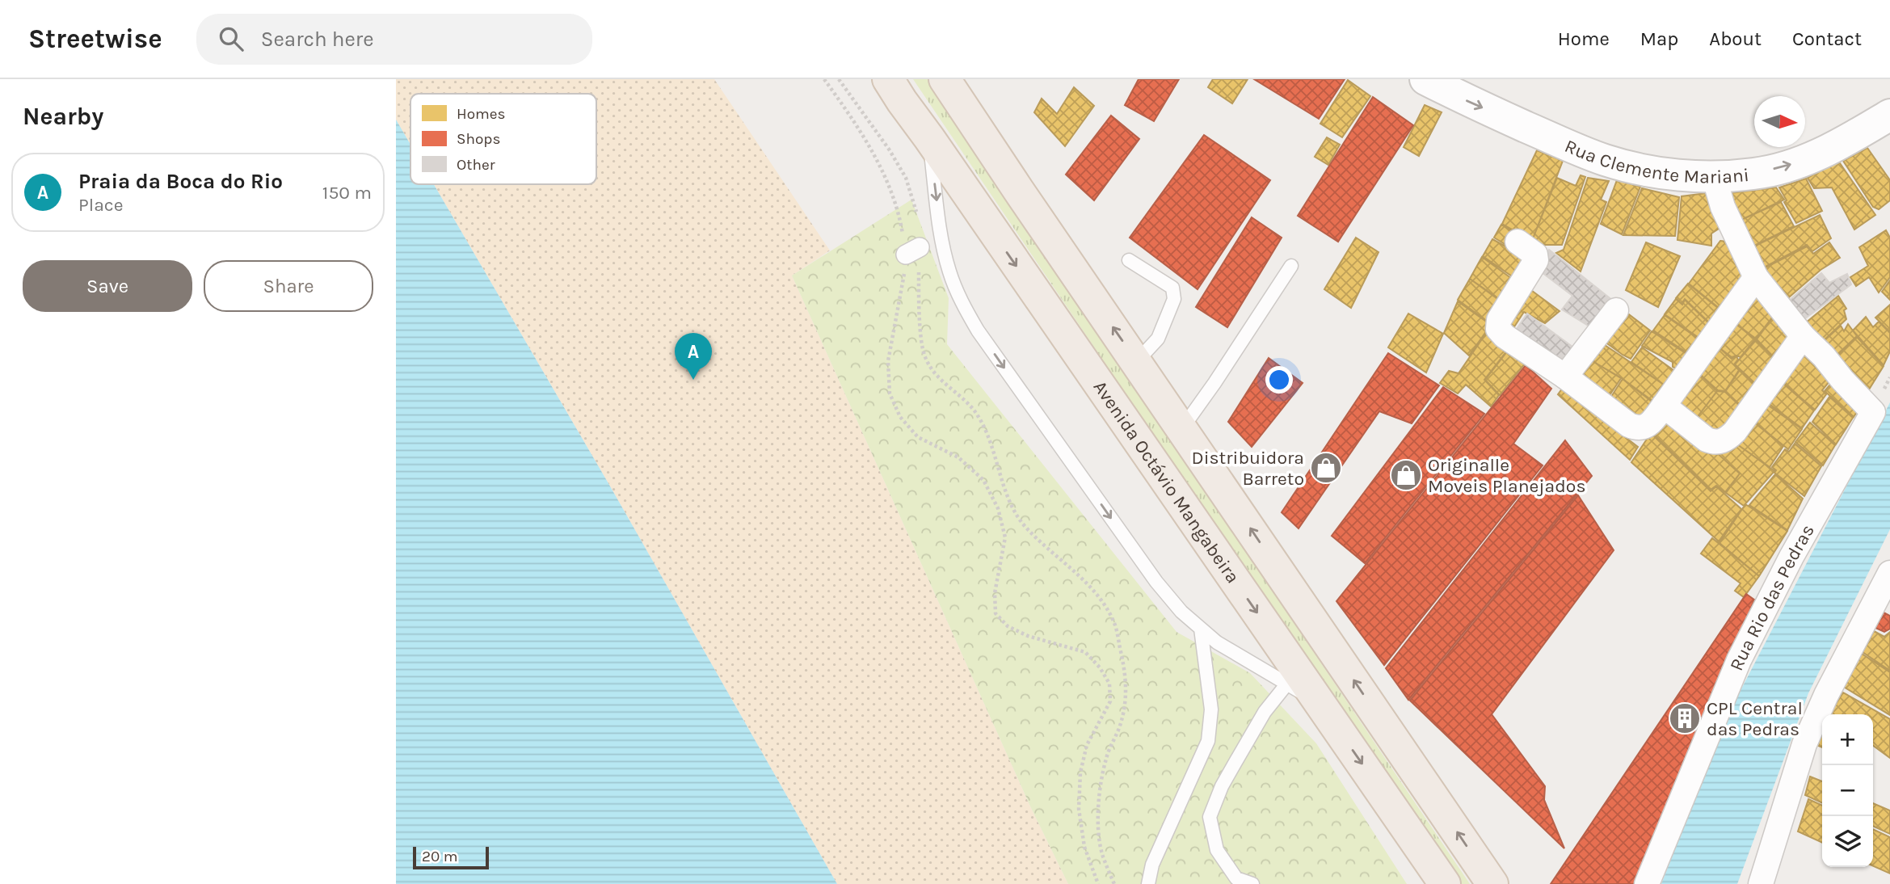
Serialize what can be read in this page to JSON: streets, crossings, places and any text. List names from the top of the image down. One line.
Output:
{"streets":{"main road":["Avenida Octávio Mangabeira"],"street":["Rua Clemente Mariani","Rua Rio das Pedras"]},"one_way":["Rua Clemente Mariani"],"places":{"shop":["Distribuidora Barreto","Originalle Moveis Planejados"],"building":["CPL Central das Pedras"]},"legend":["Homes","Shops","Other"],"scale_bar":"20 m","north":"right","page":{"header":"Streetwise","search":"Search here","nav":["Home","Map","About","Contact"],"heading":"Nearby","list":[{"mark":"A","name":"Praia da Boca do Rio","note":"Place","value":"150 m"}],"buttons":["Save","Share"],"pins":"A","map_buttons":["+","−"],"scale":"20 m"}}
